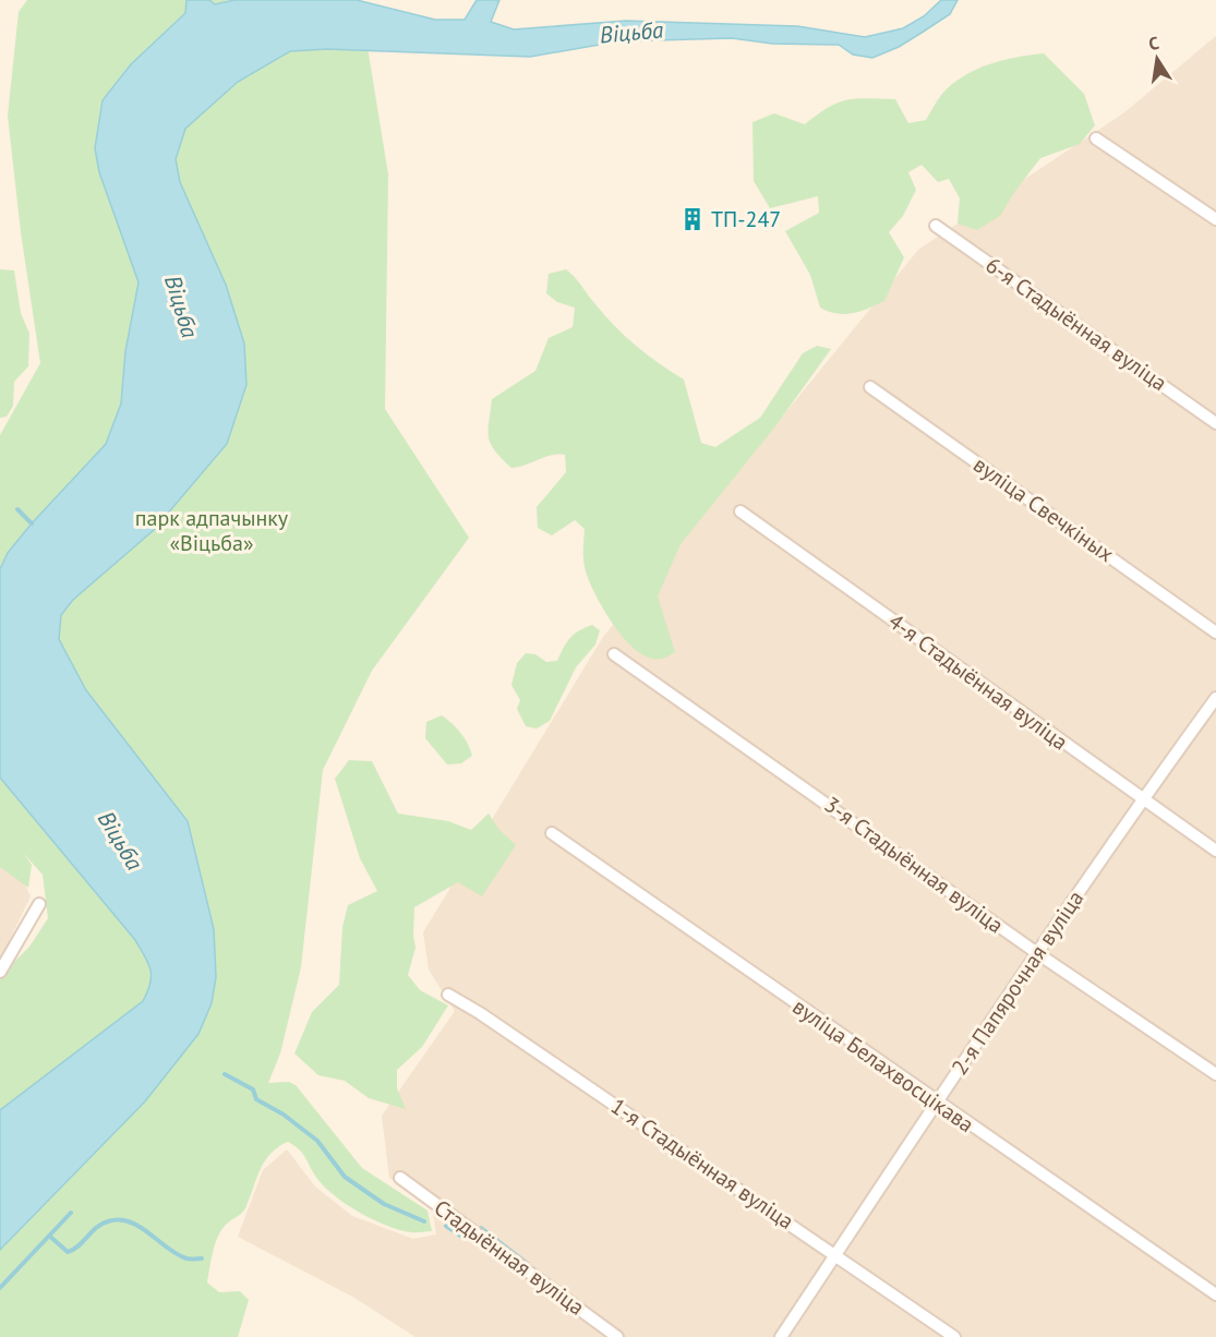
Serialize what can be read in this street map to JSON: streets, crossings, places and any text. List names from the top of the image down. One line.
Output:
{"streets":{"street":["6-я Стадыённая вуліца","вуліца Свечкіных","4-я Стадыённая вуліца","3-я Стадыённая вуліца","2-я Папярочная вуліца","вуліца Белахвосцікава","1-я Стадыённая вуліца","Стадыённая вуліца"]},"crossings":[["4-я Стадыённая вуліца","2-я Папярочная вуліца"],["3-я Стадыённая вуліца","2-я Папярочная вуліца"],["2-я Папярочная вуліца","вуліца Белахвосцікава"],["2-я Папярочная вуліца","1-я Стадыённая вуліца"]],"water":["Віцьба"],"parks":["парк адпачынку «Віцьба»"],"places":{"building":["ТП-247"]},"north":"top"}
